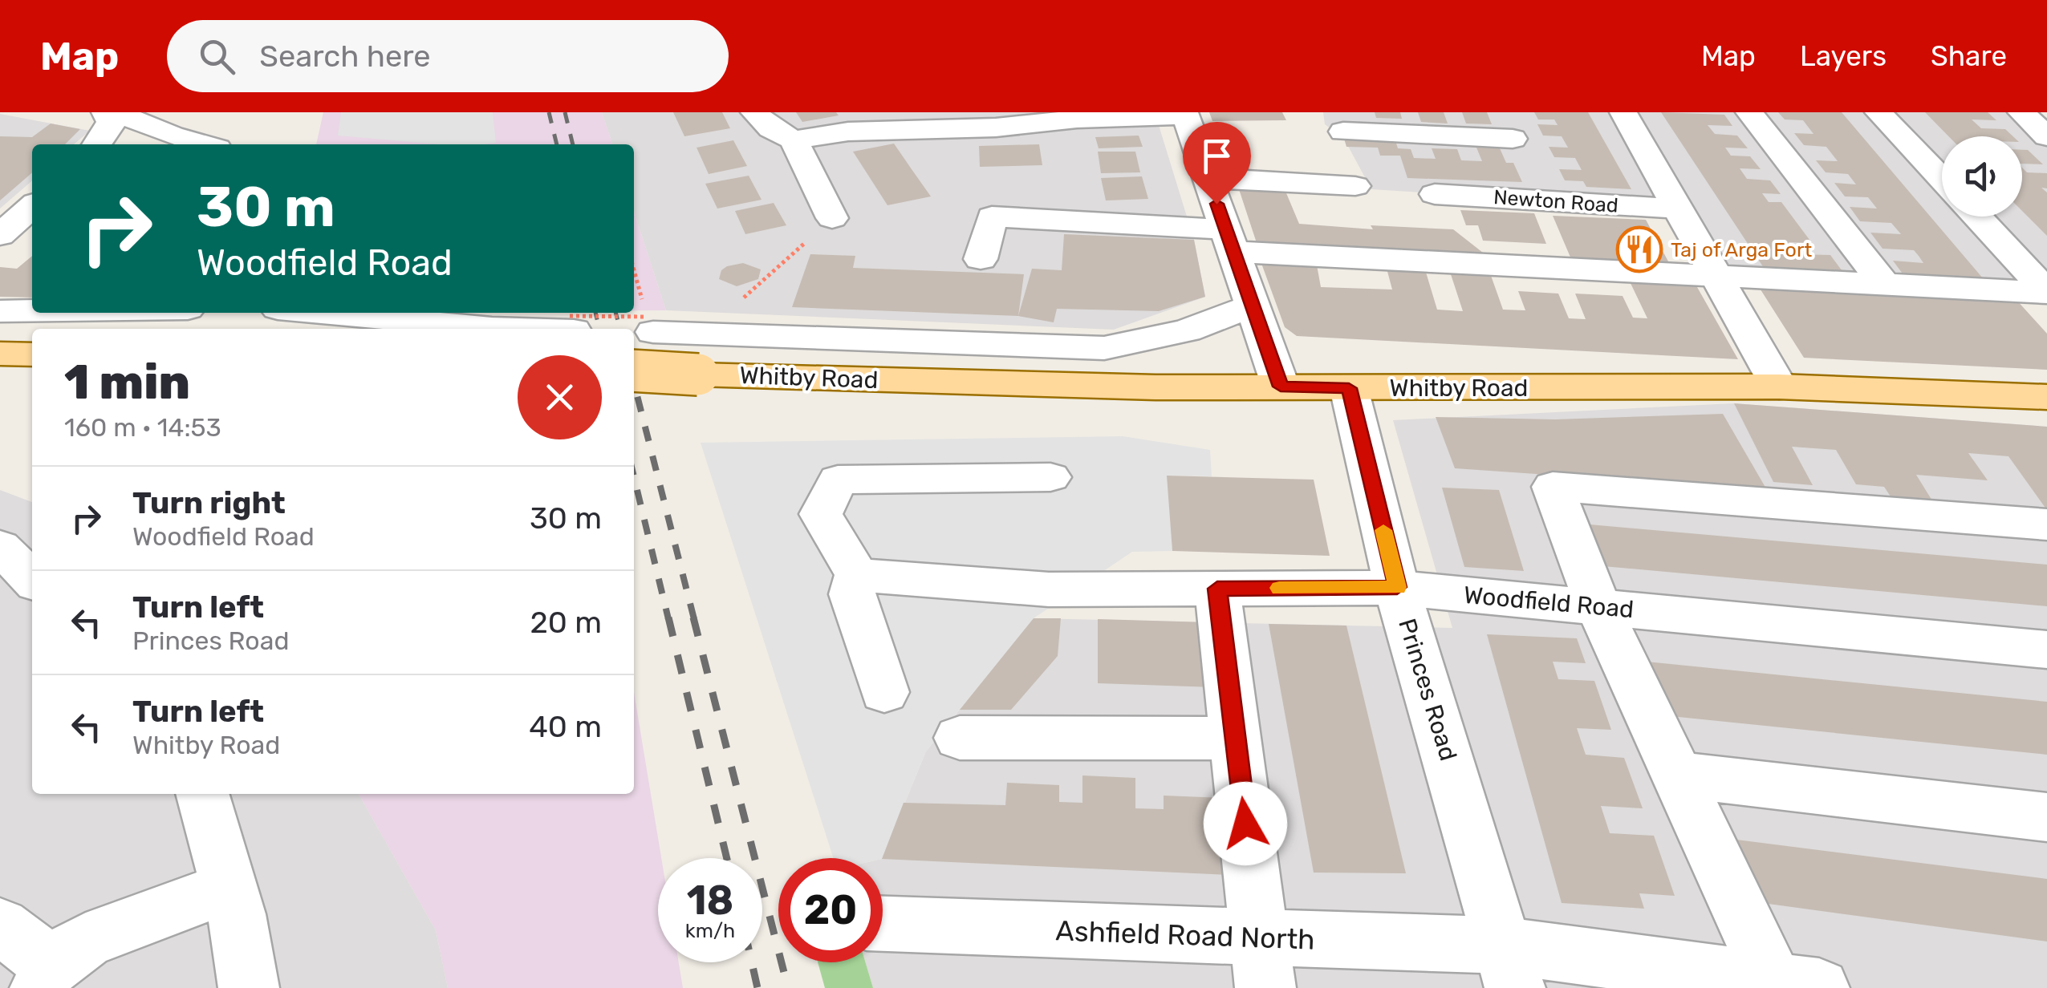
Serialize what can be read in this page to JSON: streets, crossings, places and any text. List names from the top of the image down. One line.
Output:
{"streets":{"main road":["Whitby Road"],"street":["Newton Road","Woodfield Road","Princes Road","Ashfield Road North"]},"crossings":[["Whitby Road","Princes Road"],["Woodfield Road","Princes Road"],["Princes Road","Ashfield Road North"]],"places":{"restaurant":["Taj of Arga Fort"]},"page":{"header":"Map","search":"Search here","nav":["Map","Layers","Share"],"turn":["30 m","Woodfield Road"],"heading":["1 min","160 m · 14:53"],"list":[{"name":"Turn right","note":"Woodfield Road","value":"30 m"},{"name":"Turn left","note":"Princes Road","value":"20 m"},{"name":"Turn left","note":"Whitby Road","value":"40 m"}],"speed":"18 km/h","limit":"20"}}
